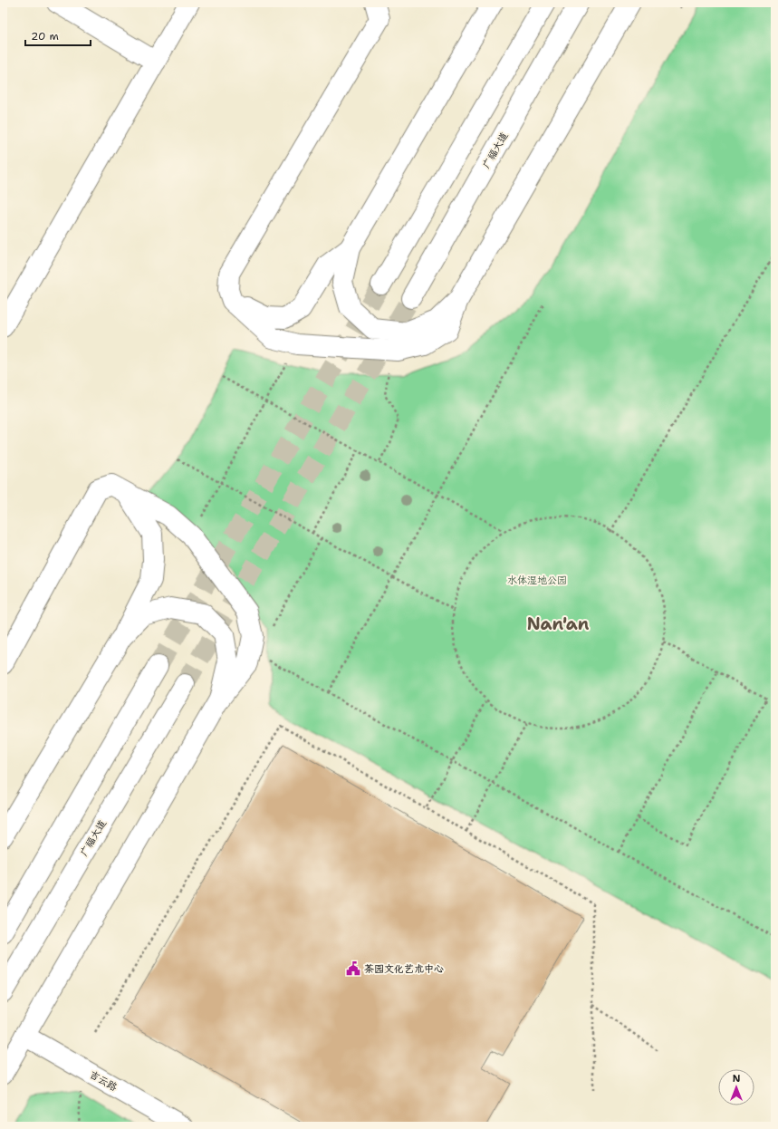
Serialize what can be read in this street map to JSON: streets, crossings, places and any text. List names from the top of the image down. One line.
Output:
{"streets":{"main road":["广福大道","吉云路"]},"districts":["Nan'an"],"parks":["水体湿地公园"],"places":{"public building":["茶园文化艺术中心"]},"scale_bar":"20 m","north":"top"}
